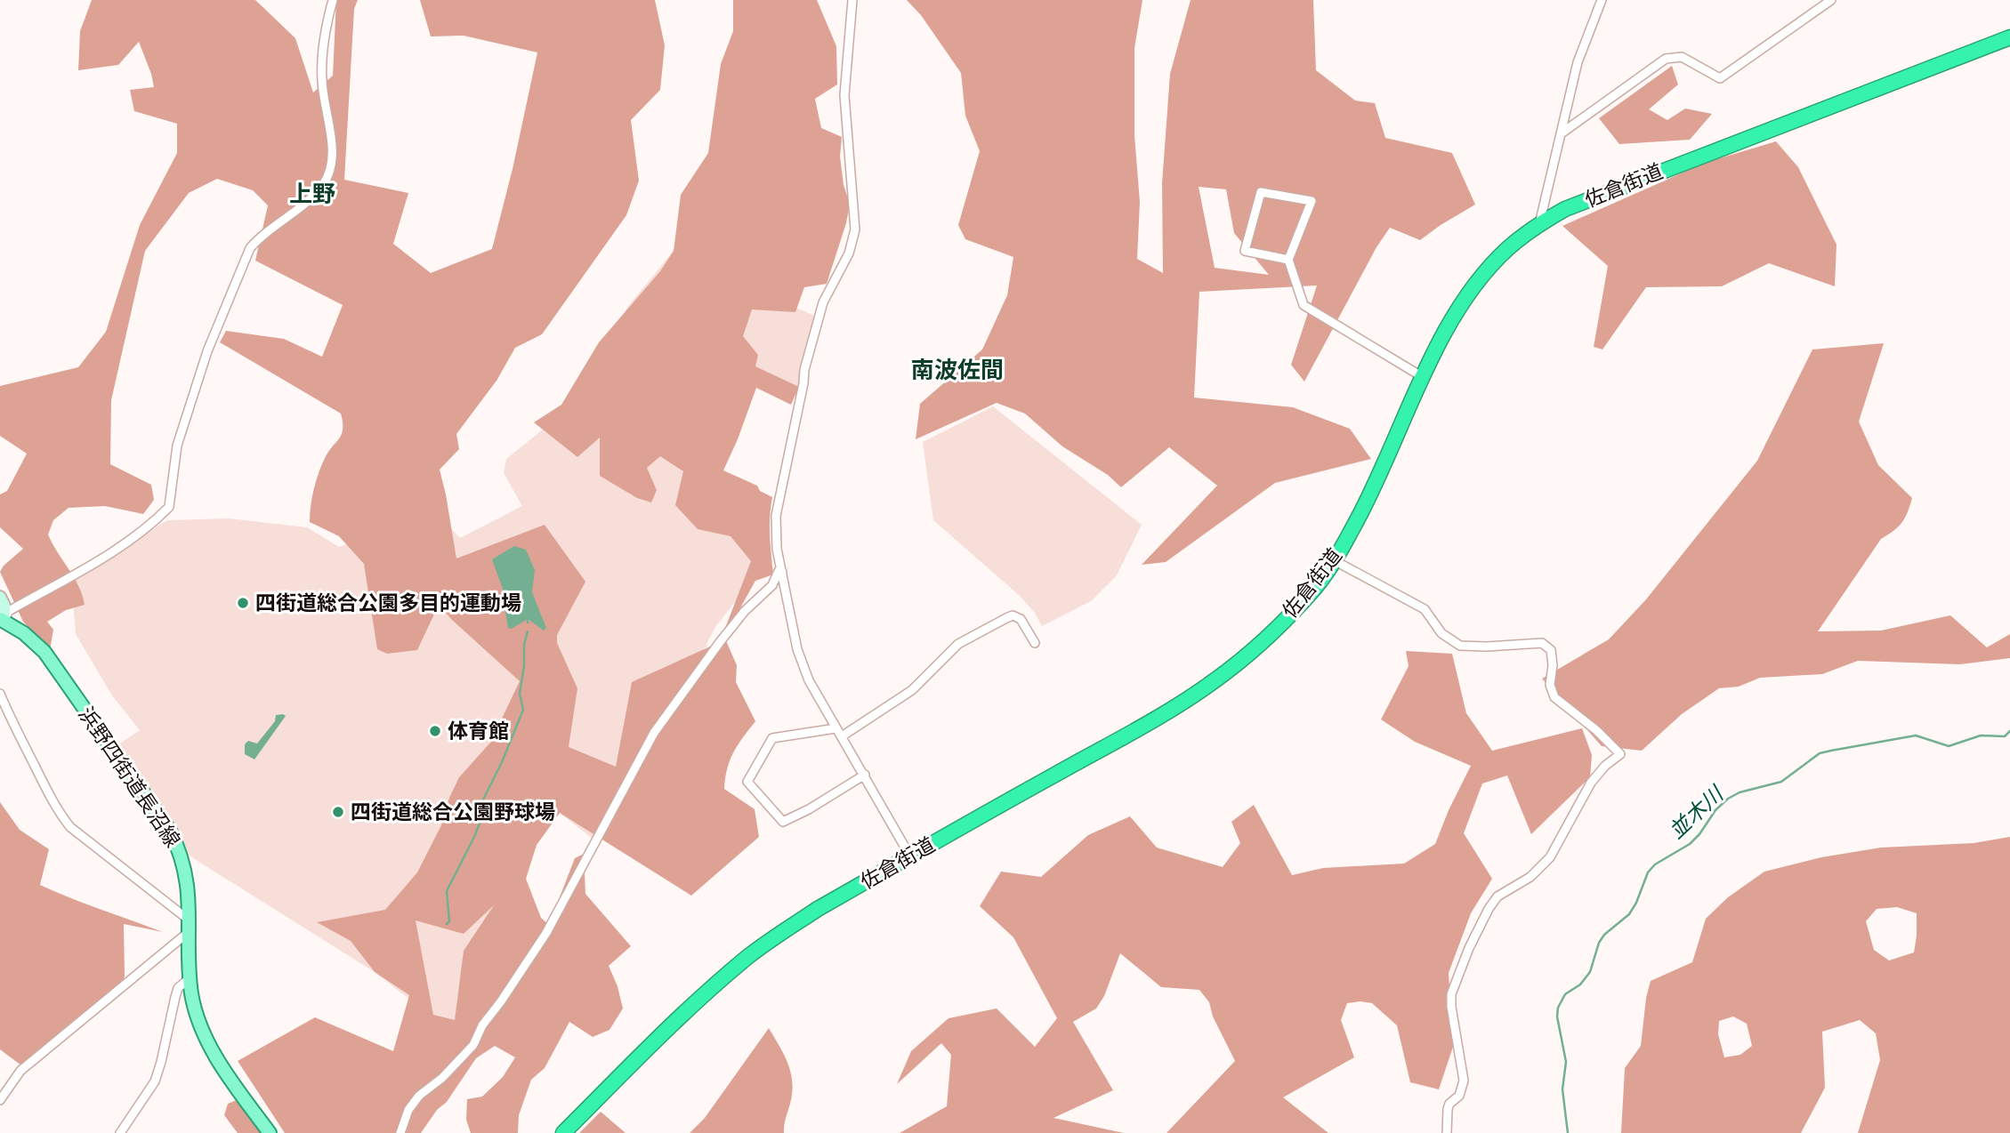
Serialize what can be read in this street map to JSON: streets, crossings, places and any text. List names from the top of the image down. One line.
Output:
{"streets":{"highway":["佐倉街道"],"main road":["浜野四街道長沼線"]},"districts":["上野","南波佐間"],"water":["並木川"],"places":["四街道総合公園多目的運動場","体育館","四街道総合公園野球場"]}
